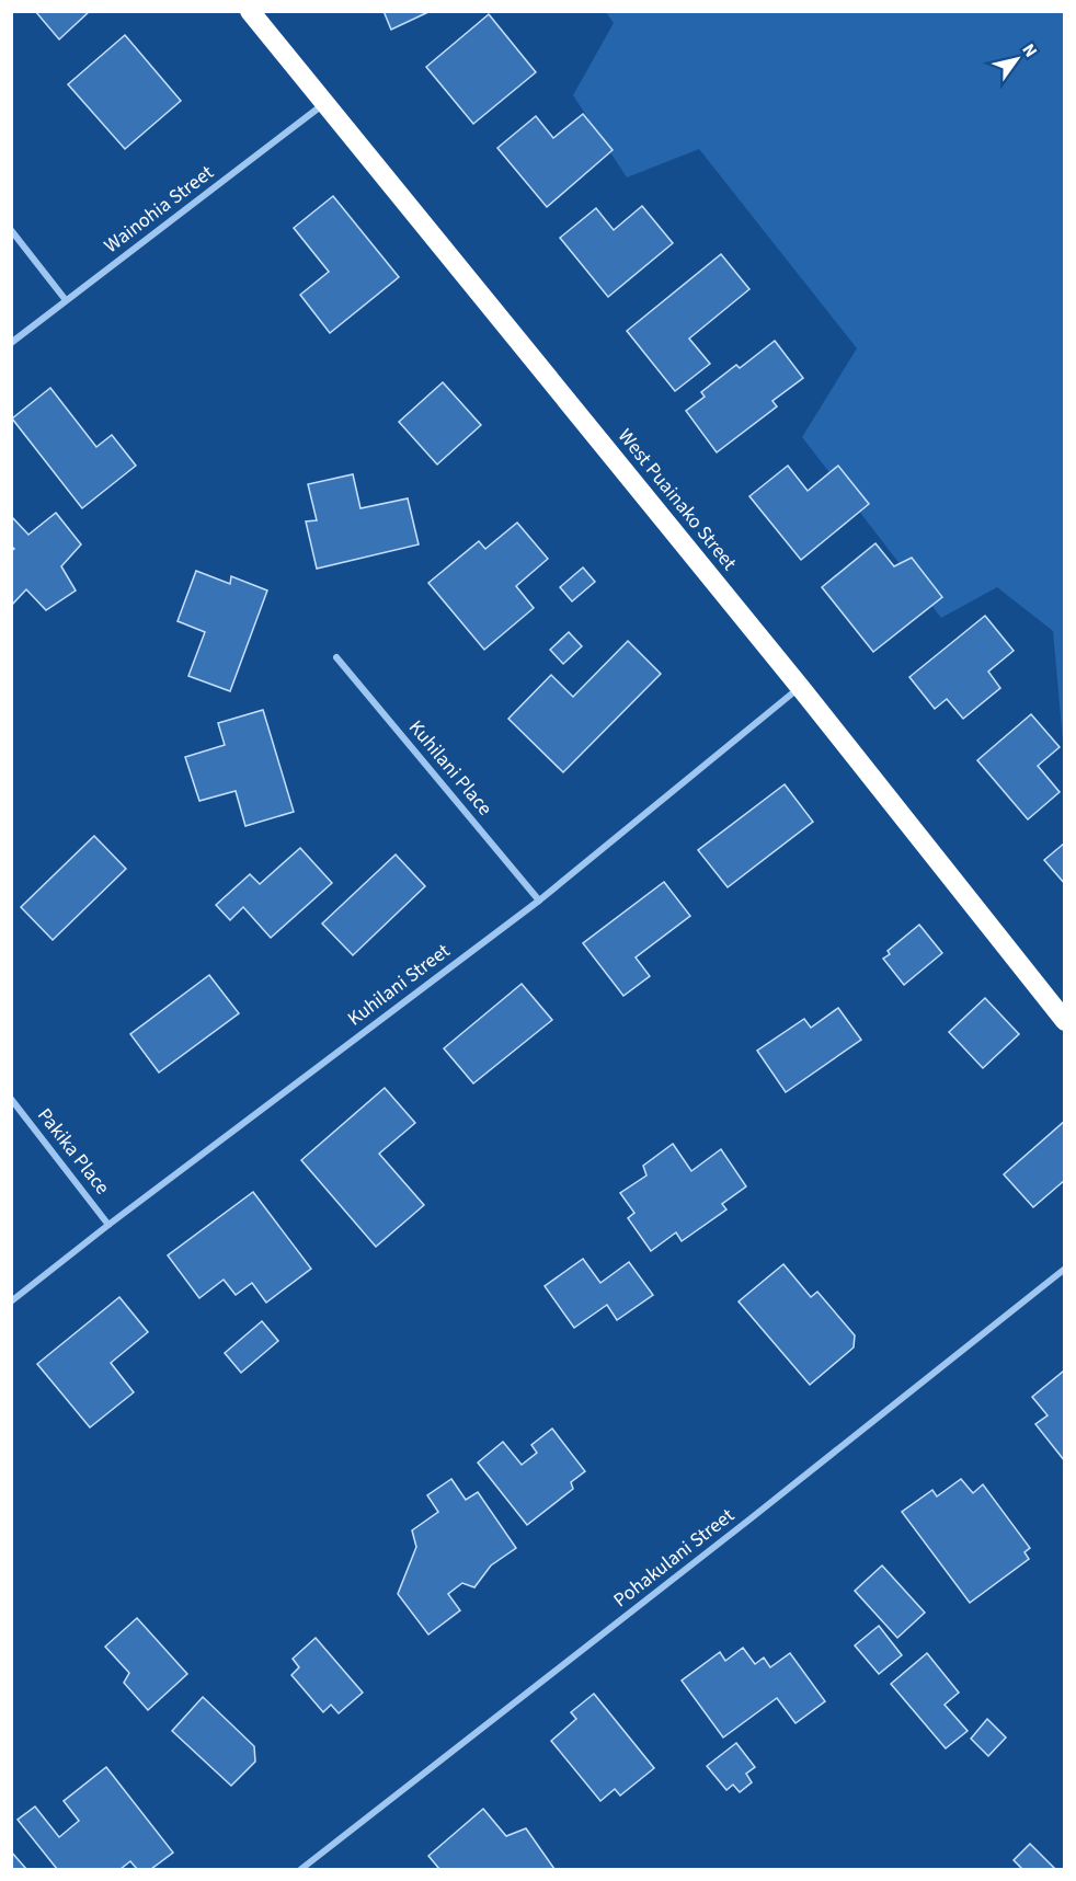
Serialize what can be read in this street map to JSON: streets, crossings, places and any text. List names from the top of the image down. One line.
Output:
{"streets":{"highway":["West Puainako Street"],"street":["Wainohia Street","Kuhilani Place","Kuhilani Street","Pakika Place","Pohakulani Street"]},"crossings":[["Wainohia Street","West Puainako Street"],["West Puainako Street","Kuhilani Street"],["Kuhilani Place","Kuhilani Street"],["Kuhilani Street","Pakika Place"]],"north":"top right"}
